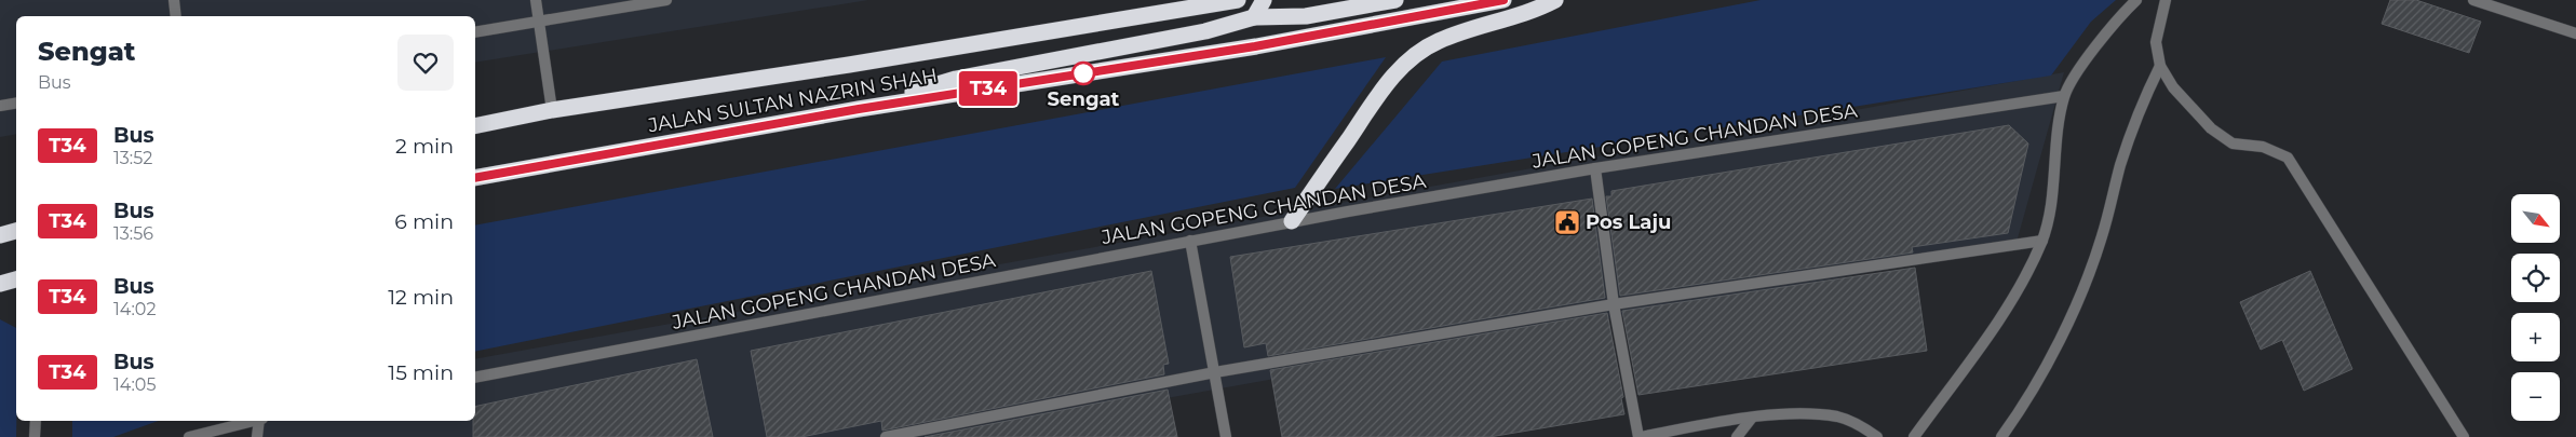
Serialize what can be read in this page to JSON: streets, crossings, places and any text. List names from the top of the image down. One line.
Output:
{"streets":{"highway":["JALAN SULTAN NAZRIN SHAH"],"street":["JALAN GOPENG CHANDAN DESA"]},"places":{"other":["Sengat"],"public building":["Pos Laju"]},"lines":["bus line T34"],"north":"bottom right","page":{"on_map":"T34","heading":["Sengat","Bus"],"list":[{"mark":"T34","name":"Bus","note":"13:52","value":"2 min"},{"mark":"T34","name":"Bus","note":"13:56","value":"6 min"},{"mark":"T34","name":"Bus","note":"14:02","value":"12 min"},{"mark":"T34","name":"Bus","note":"14:05","value":"15 min"}],"map_buttons":["+","−"]}}
